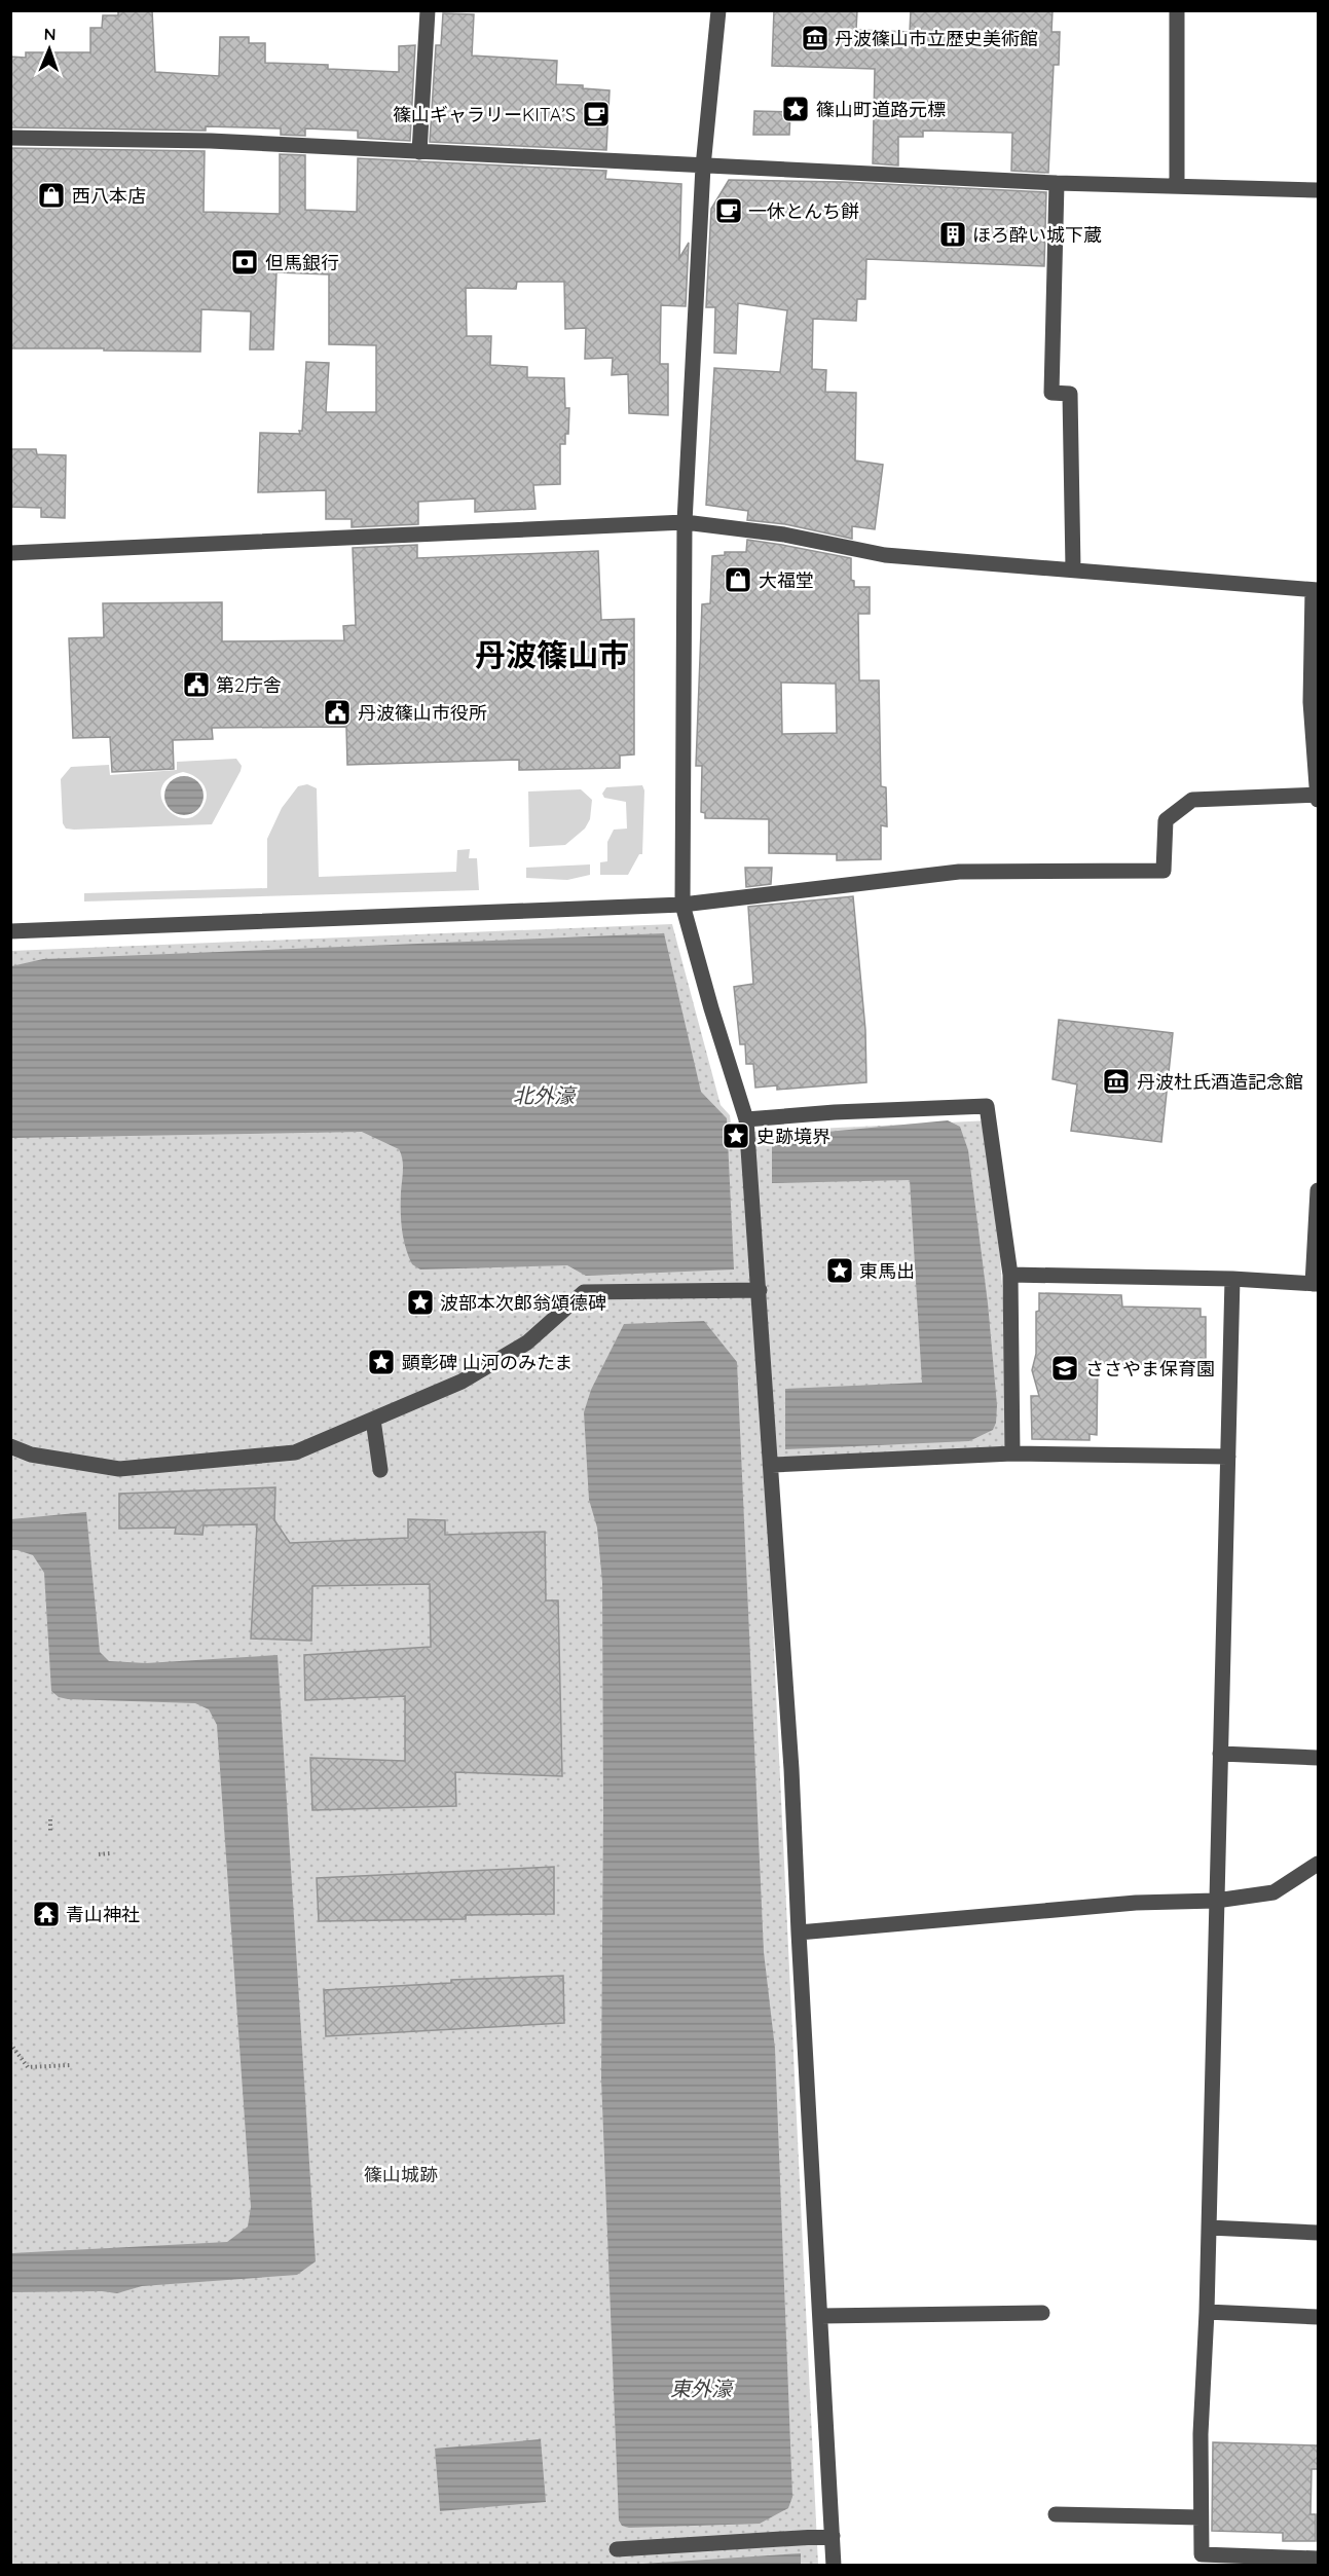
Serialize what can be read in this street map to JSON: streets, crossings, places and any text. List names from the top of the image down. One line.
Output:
{"districts":["丹波篠山市"],"water":["北外濠","東外濠"],"parks":["篠山城跡"],"places":{"museum":["丹波篠山市立歴史美術館","丹波杜氏酒造記念館"],"place":["篠山町道路元標","史跡境界","東馬出","波部本次郎翁頌德碑","顕彰碑 山河のみたま"],"cafe":["篠山ギャラリーKITA’S","一休とんち餅"],"shop":["西八本店","大福堂"],"building":["ほろ酔い城下蔵"],"bank":["但馬銀行"],"public building":["第2庁舎","丹波篠山市役所"],"school or university":["ささやま保育園"],"temple":["青山神社"]},"north":"top"}
